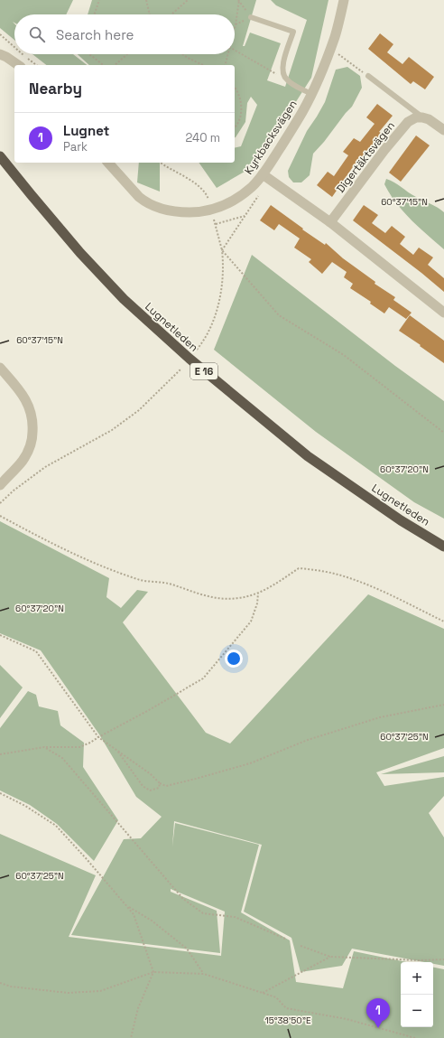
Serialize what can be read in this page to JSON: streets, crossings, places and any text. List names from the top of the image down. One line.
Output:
{"streets":{"highway":["Lugnetleden","E 16"],"street":["Kyrkbacksvägen","Digertäktsvägen"]},"page":{"search":"Search here","heading":"Nearby","list":[{"mark":"1","name":"Lugnet","note":"Park","value":"240 m"}],"map_buttons":["+","−"],"pins":"1"},"coordinates":["60°37'15\"N","60°37'20\"N","60°37'25\"N","15°38'50\"E"]}
